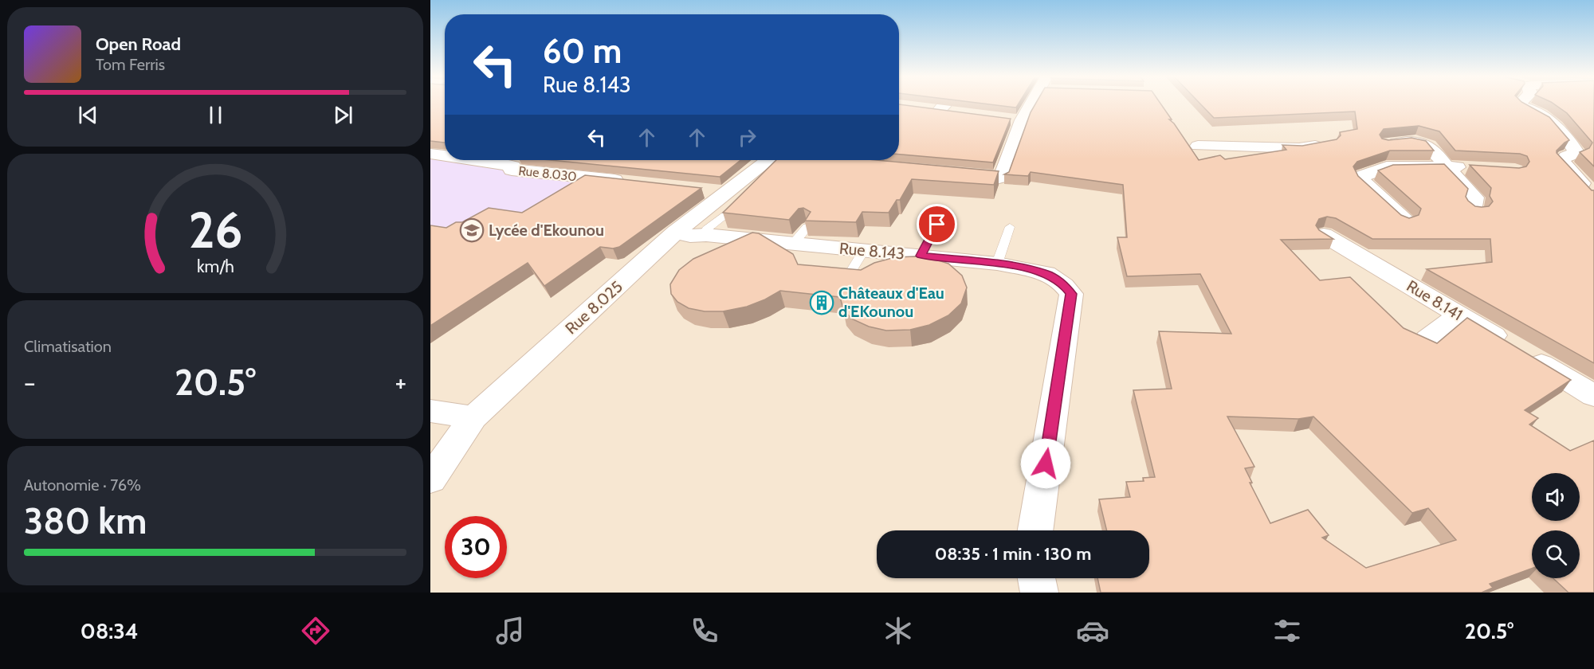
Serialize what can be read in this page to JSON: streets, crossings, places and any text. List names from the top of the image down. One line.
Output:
{"streets":{"street":["Rue 8.030","Rue 8.143","Rue 8.141","Rue 8.025"]},"crossings":[["Rue 8.143","Rue 8.025"]],"places":{"school or university":["Lycée d'Ekounou"],"building":["Châteaux d'Eau d'EKounou"]},"page":{"turn":["60 m","Rue 8.143"],"song":["Open Road","Tom Ferris"],"tile":["Climatisation",["Autonomie · 76%","380 km"]],"heat":["−","20.5°","+"],"limit":"30","trip":"08:35 · 1 min · 130 m","tabs":["08:34","20.5°"],"gauge":["26","km/h"]}}
